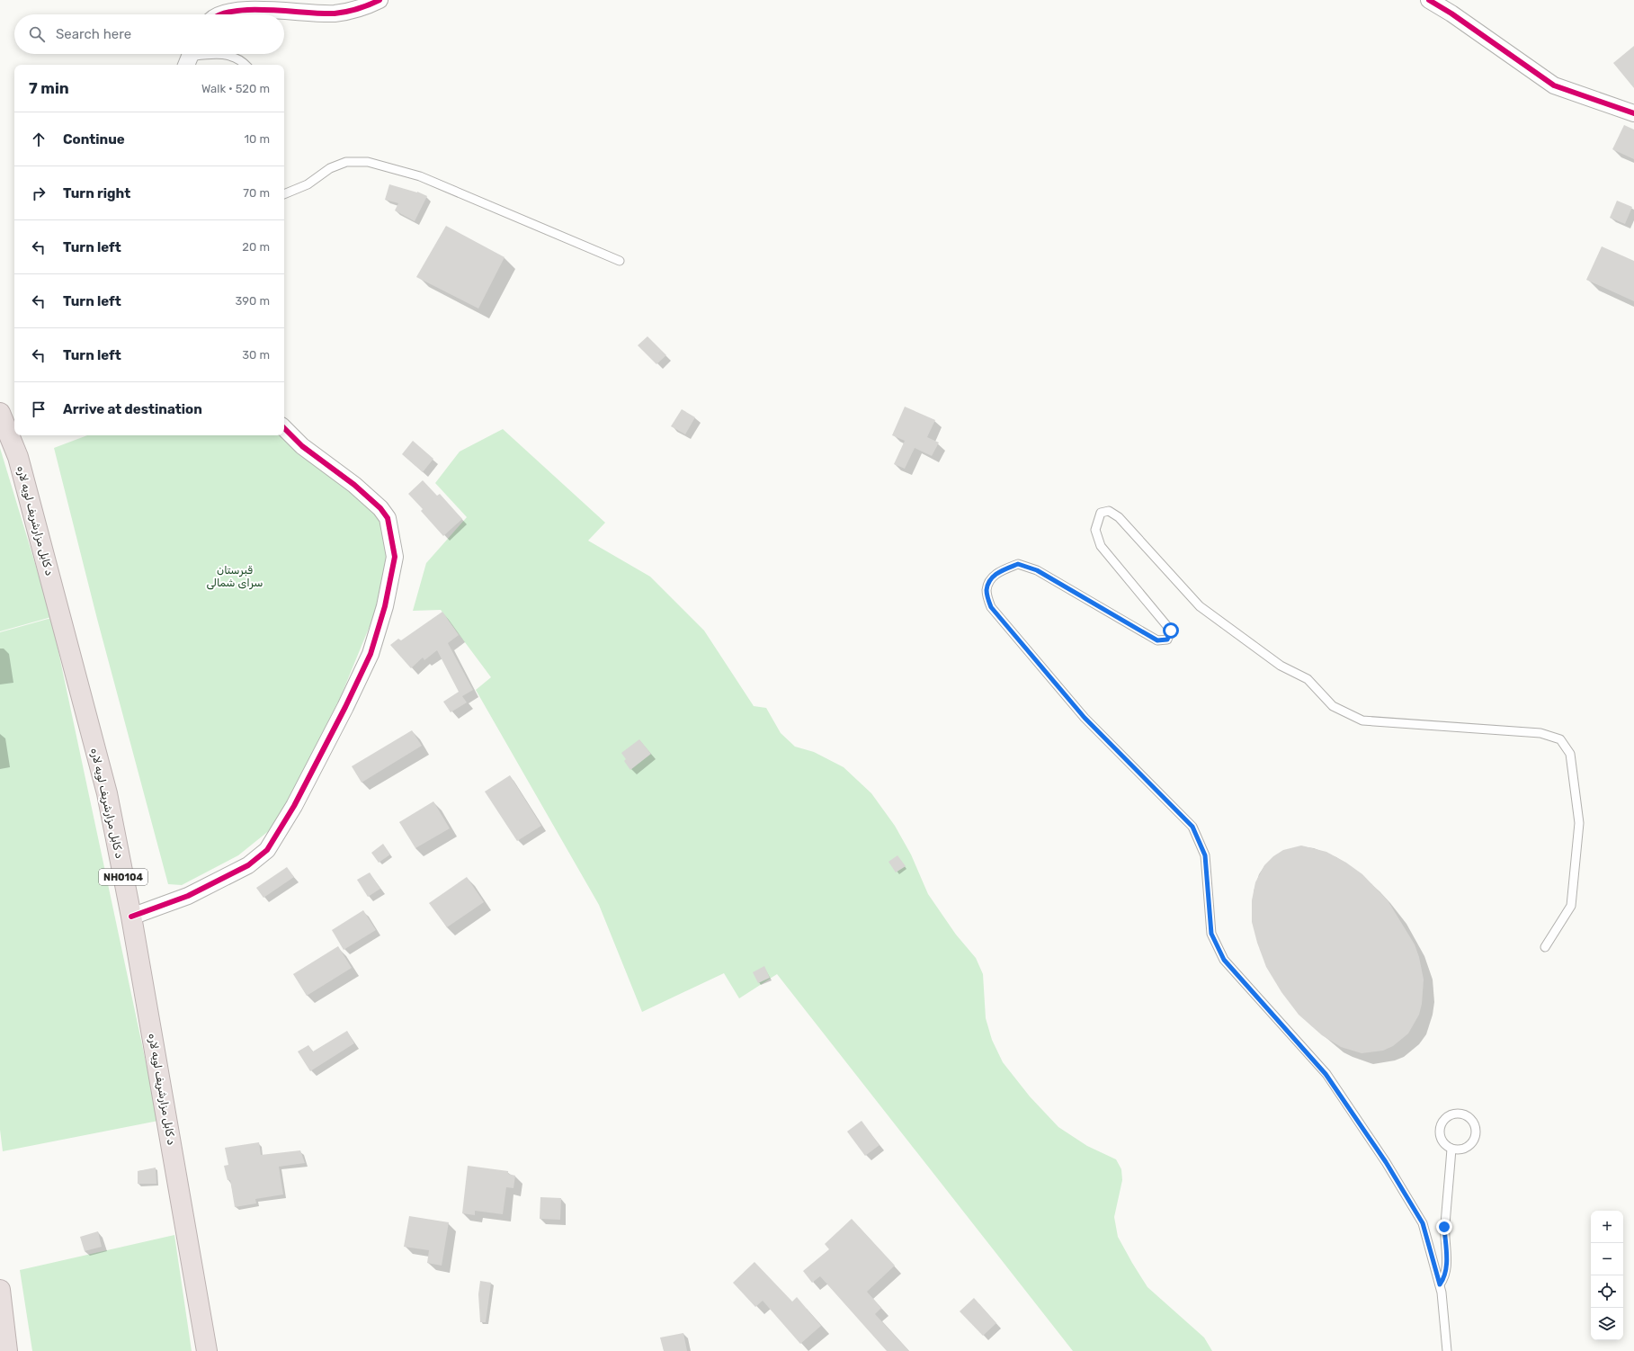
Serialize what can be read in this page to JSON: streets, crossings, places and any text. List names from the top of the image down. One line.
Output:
{"streets":{"highway":["د کابل مزارشریف لویه لاره","NH0104"]},"parks":["قبرستان سرای شمالی"],"page":{"search":"Search here","heading":["7 min","Walk · 520 m"],"list":[["Continue","10 m"],["Turn right","70 m"],["Turn left","20 m"],["Turn left","390 m"],["Turn left","30 m"],"Arrive at destination"],"map_buttons":["+","−"]}}
